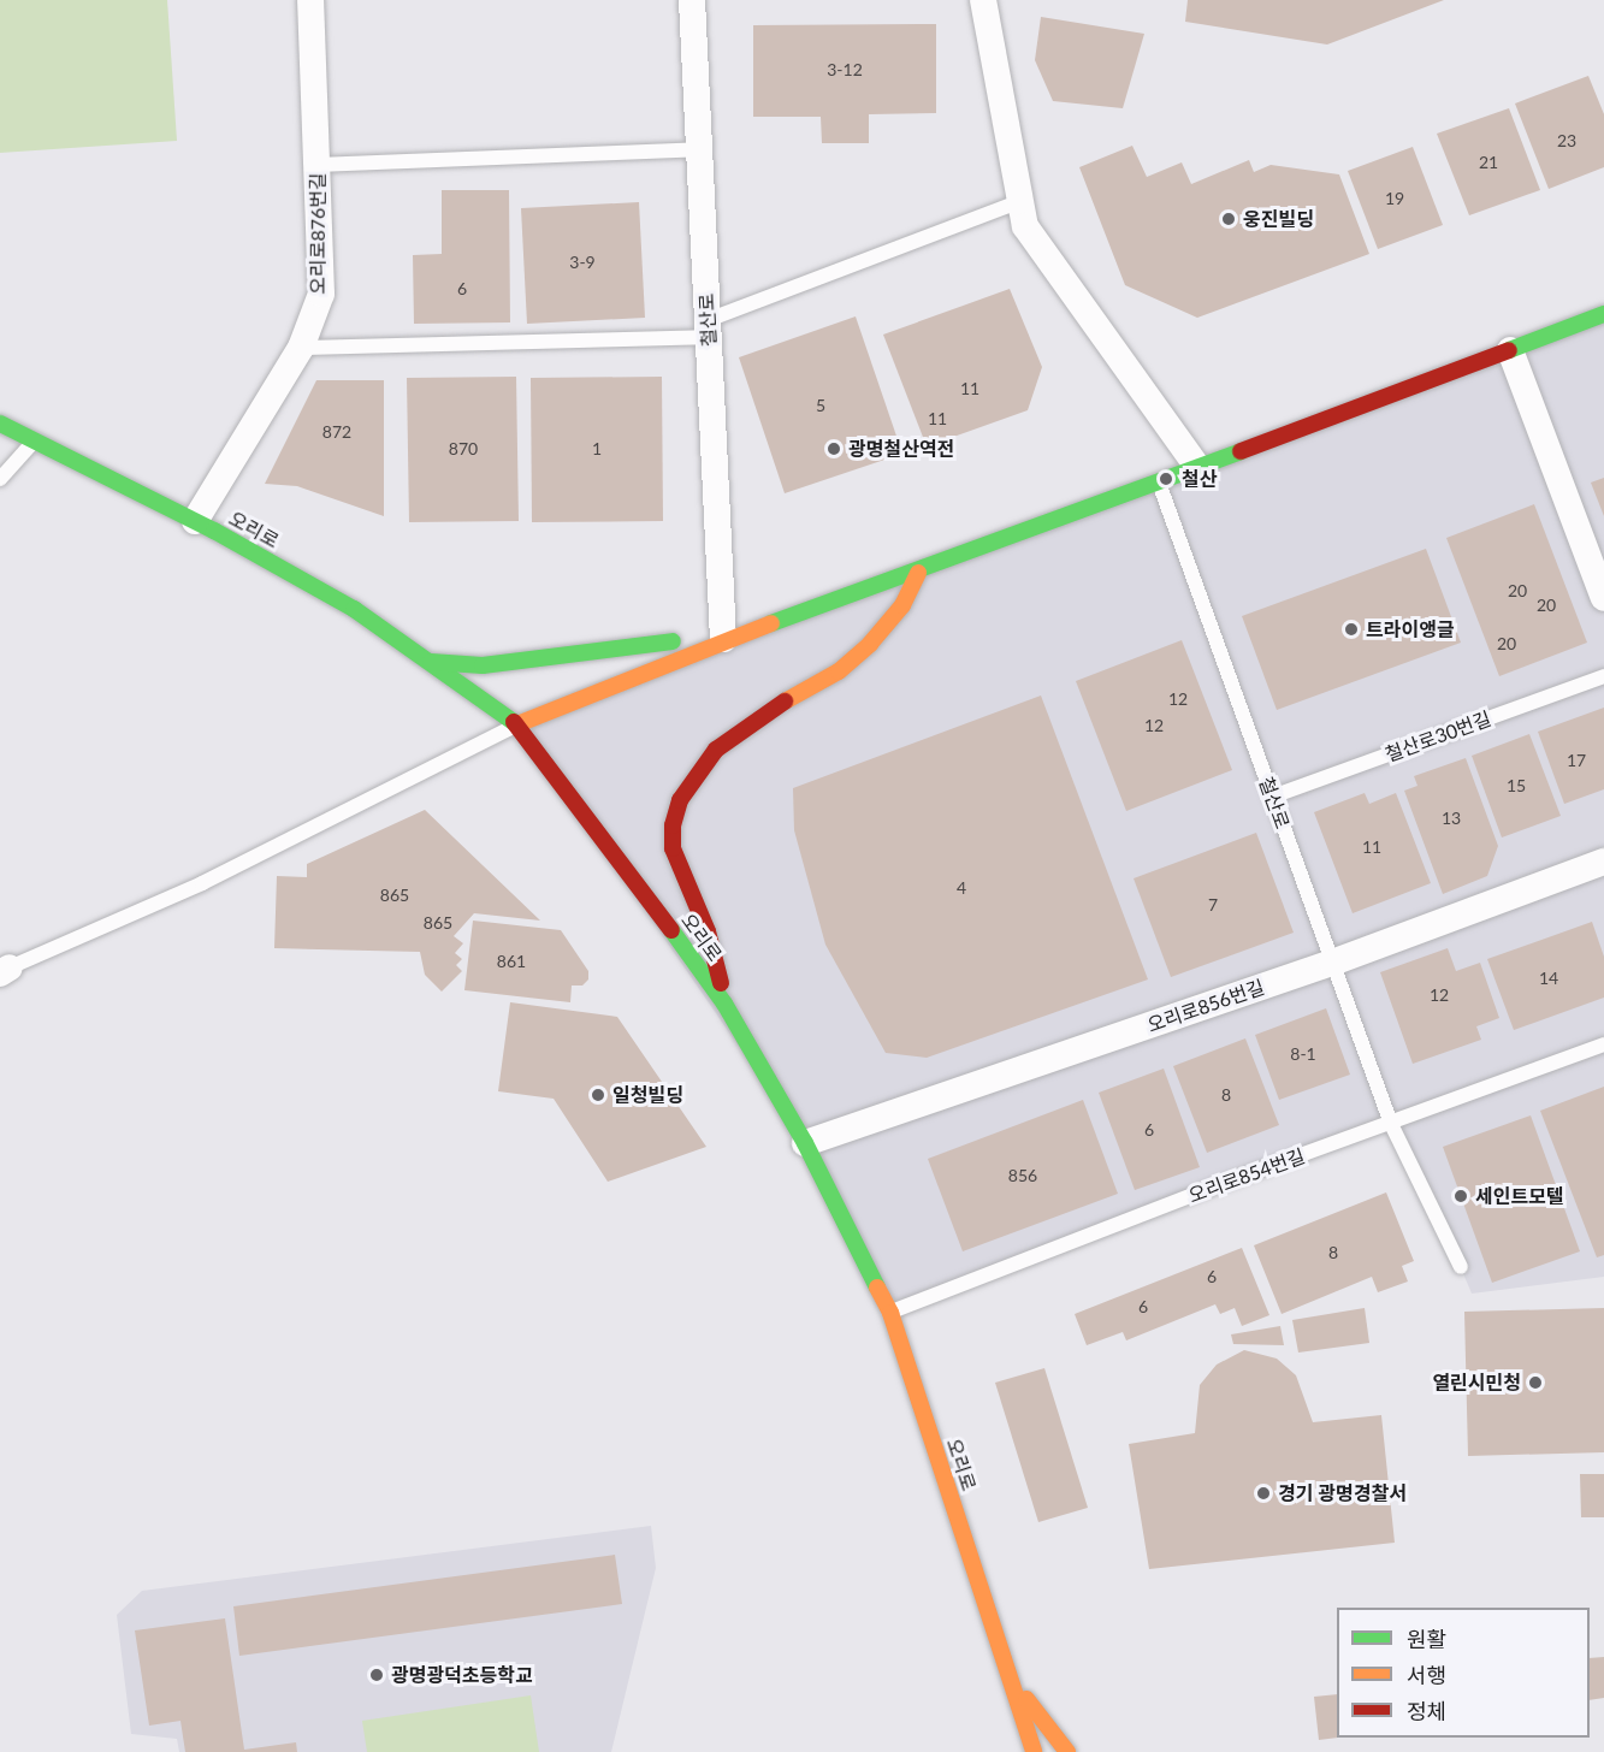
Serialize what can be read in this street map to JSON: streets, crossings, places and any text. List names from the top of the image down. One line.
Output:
{"streets":{"main road":["오리로"],"street":["오리로876번길","철산로","오리로856번길"],"lane":["철산로30번길","오리로854번길"]},"crossings":[["오리로876번길","오리로"],["철산로","철산로30번길"],["철산로","오리로856번길"],["철산로","오리로854번길"],["오리로","오리로856번길"],["오리로","오리로854번길"]],"places":["웅진빌딩","광명철산역전","철산","트라이앵글","일청빌딩","세인트모텔","열린시민청","경기 광명경찰서","광명광덕초등학교"],"house_numbers":["3-12","23","21","19","3-9","6","11","5","11","872","870","1","20","20","20","12","12","17","15","13","11","4","865","7","865","861","14","12","8-1","8","6","856","8","6","6"],"legend":["원활","서행","정체"]}
